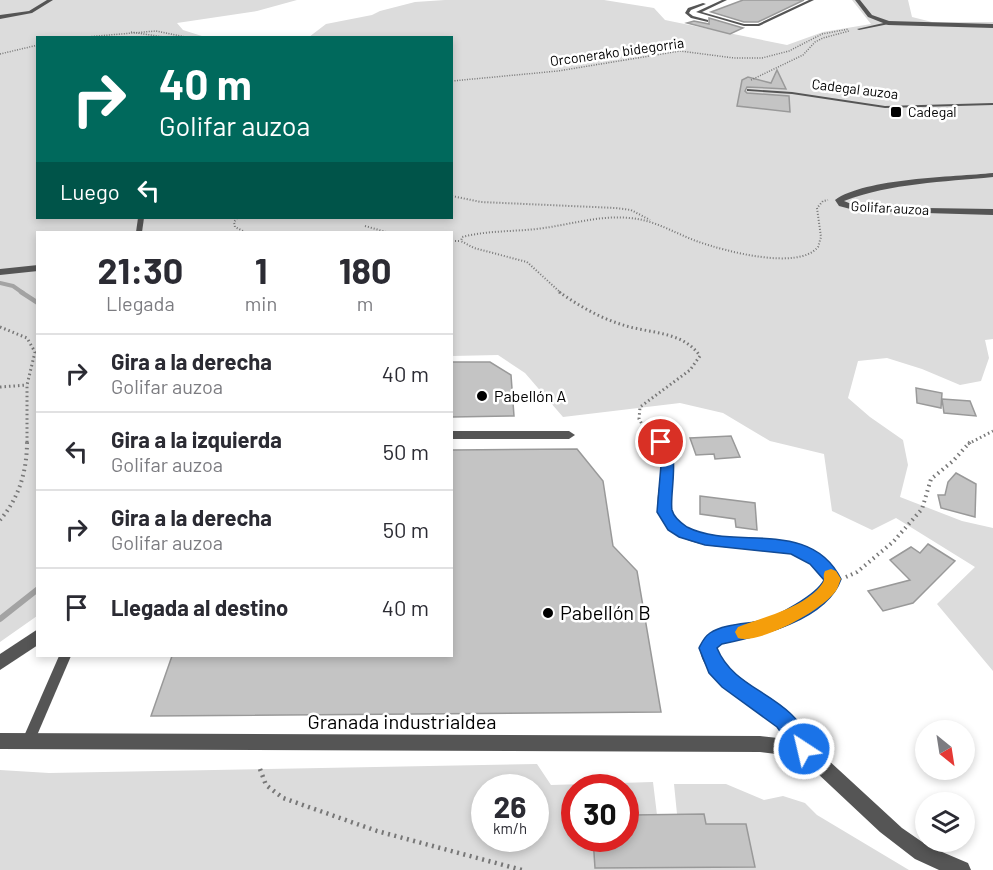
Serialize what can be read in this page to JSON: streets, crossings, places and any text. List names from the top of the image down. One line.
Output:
{"streets":{"street":["Golifar auzoa","Granada industrialdea"],"lane":["Cadegal auzoa"],"path":["Orconerako bidegorria"]},"places":{"transit":["Cadegal"],"other":["Pabellón A","Pabellón B"]},"north":"bottom right","page":{"turn":["40 m","Golifar auzoa"],"then":"Luego","eta":["21:30","Llegada","1","min","180","m"],"list":[{"name":"Gira a la derecha","note":"Golifar auzoa","value":"40 m"},{"name":"Gira a la izquierda","note":"Golifar auzoa","value":"50 m"},{"name":"Gira a la derecha","note":"Golifar auzoa","value":"50 m"},{"name":"Llegada al destino","value":"40 m"}],"speed":"26 km/h","limit":"30"}}
